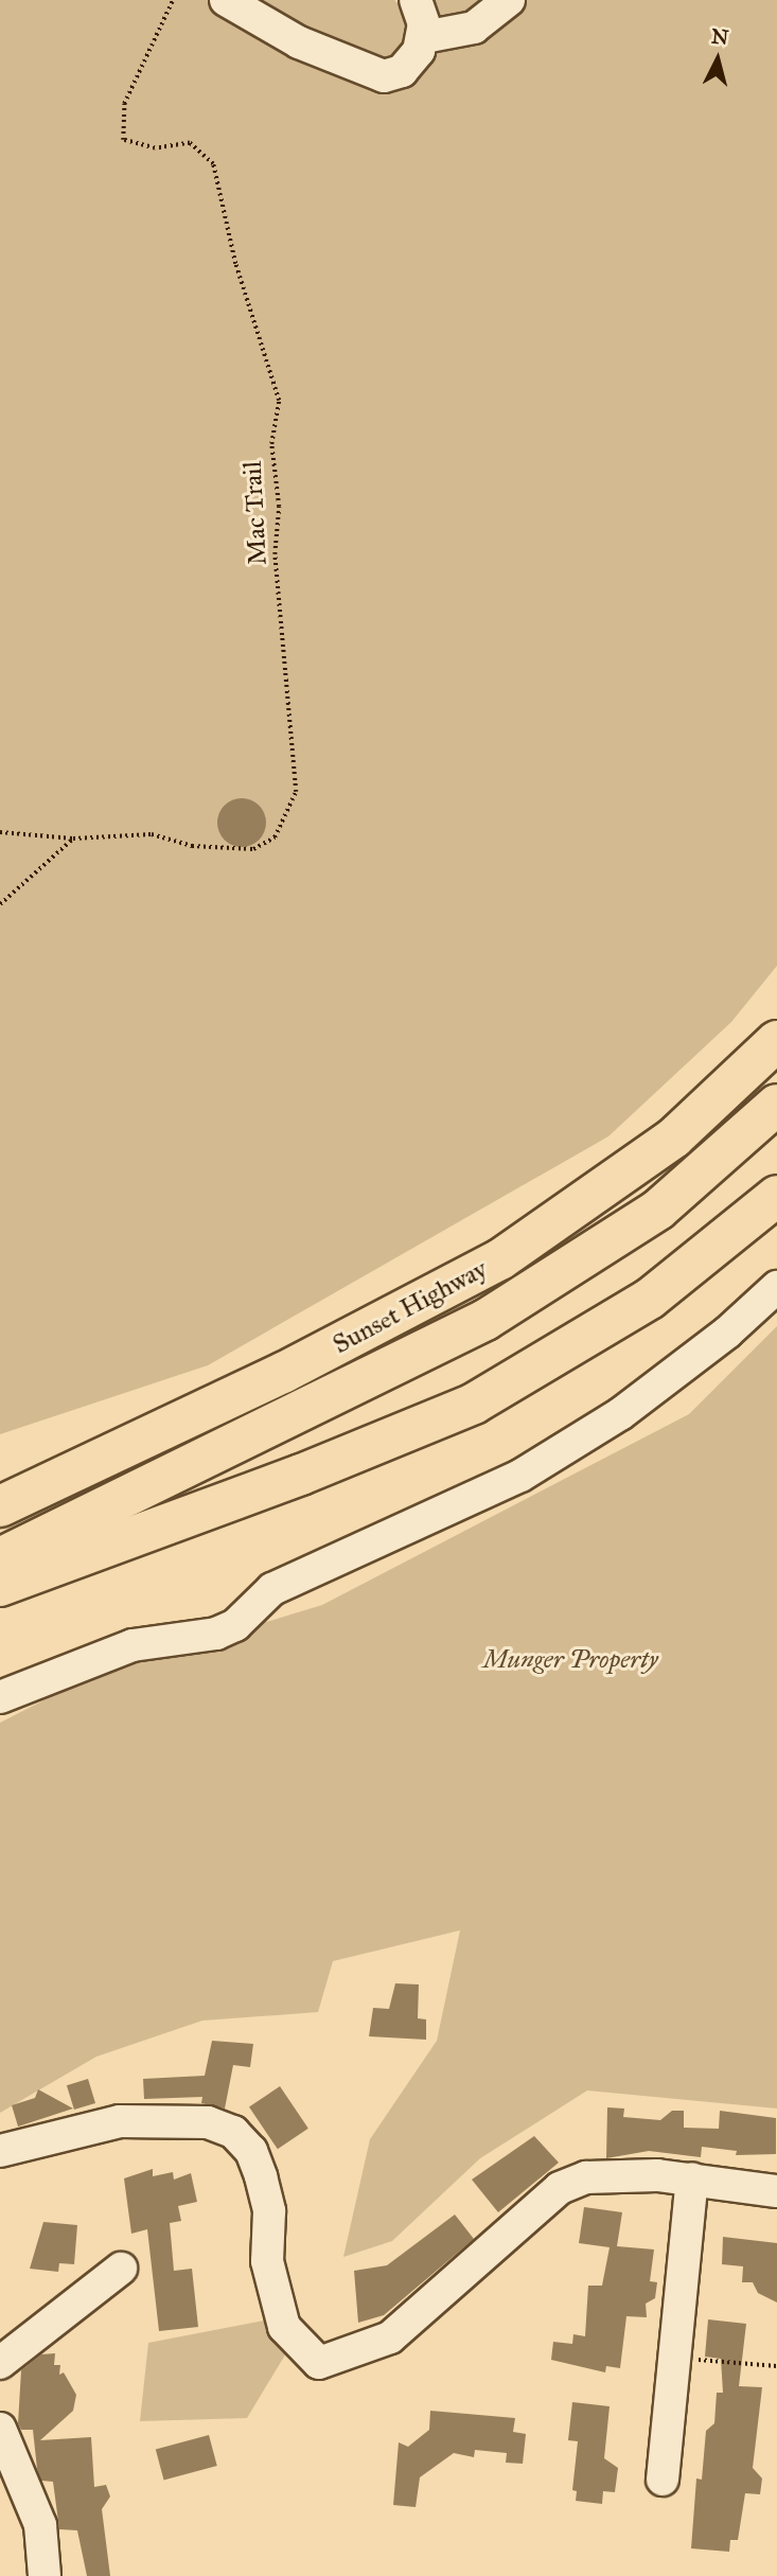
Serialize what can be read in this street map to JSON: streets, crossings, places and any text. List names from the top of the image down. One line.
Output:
{"streets":{"highway":["Sunset Highway"],"path":["Mac Trail"]},"parks":["Munger Property"],"north":"top"}
